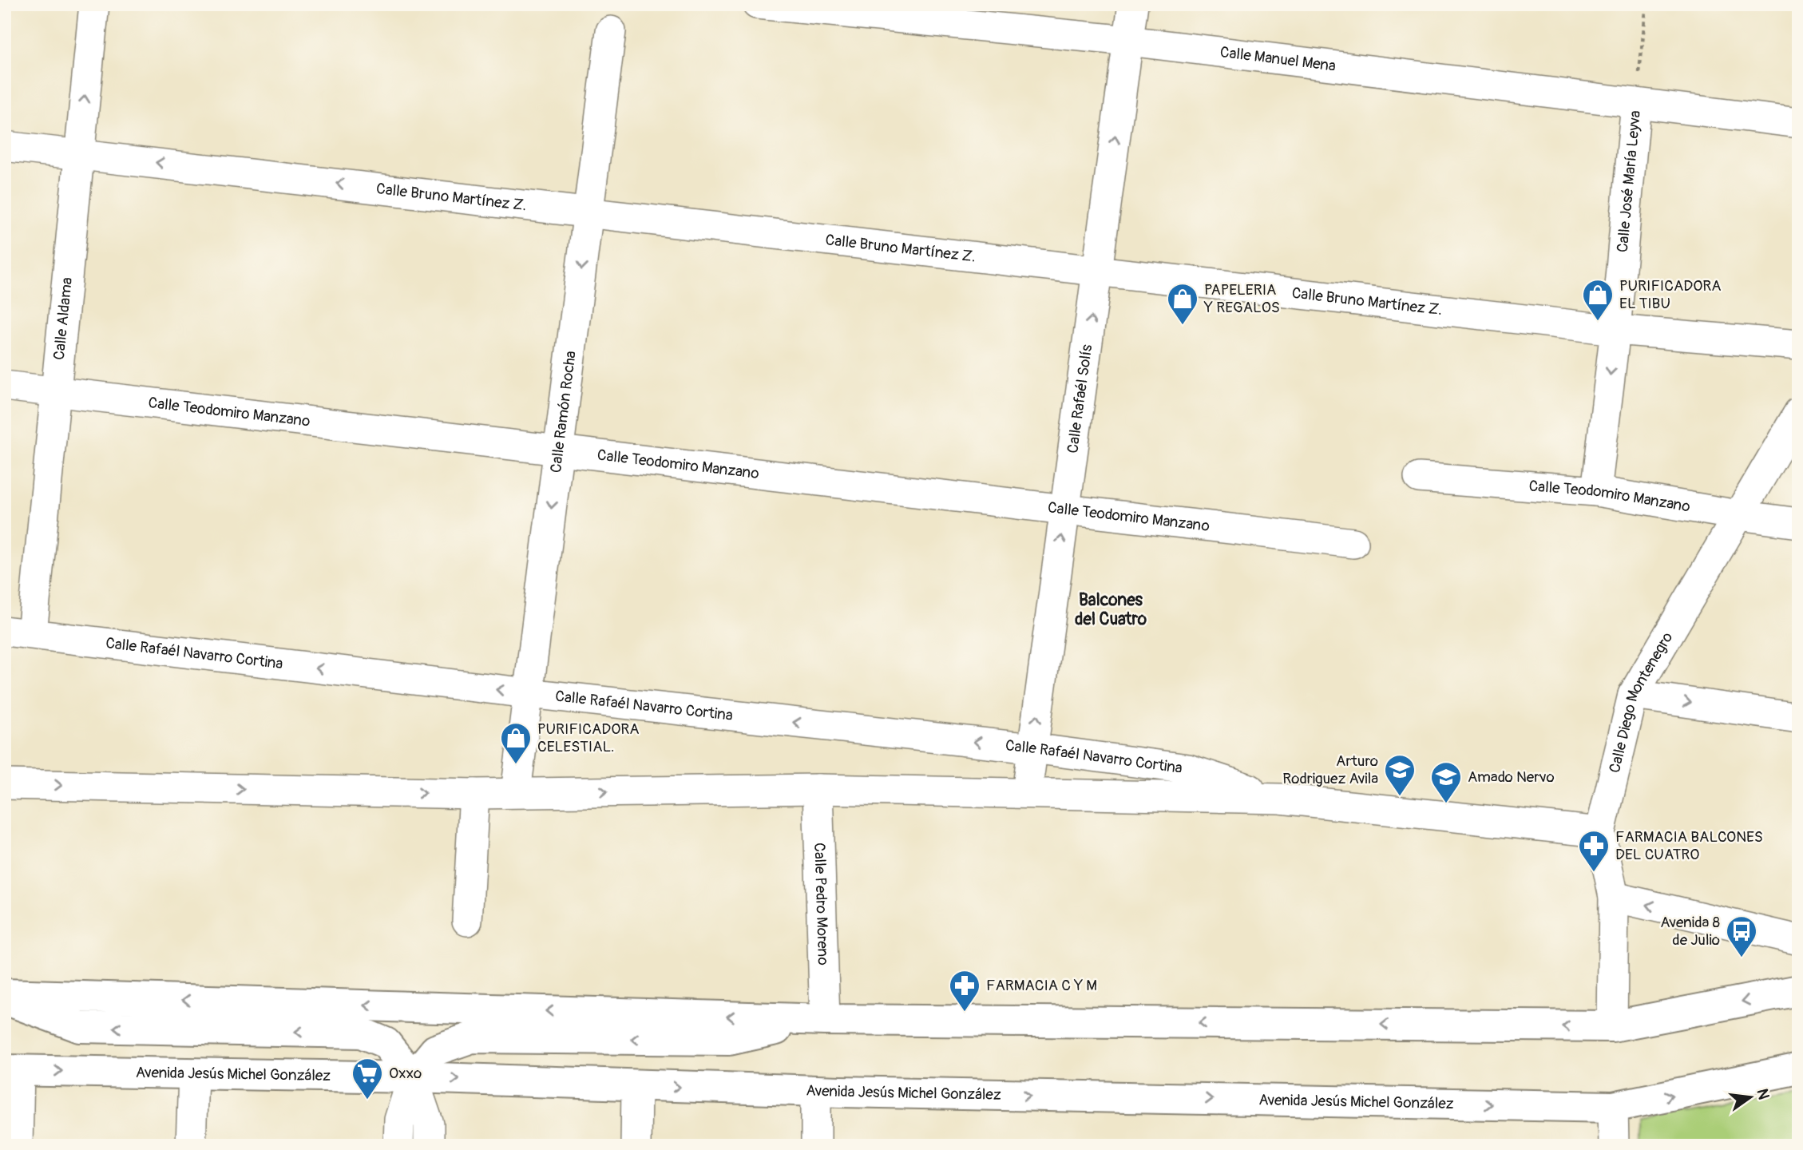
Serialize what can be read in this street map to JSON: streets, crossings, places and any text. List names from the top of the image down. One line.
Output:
{"streets":{"main road":["Avenida Jesús Michel González"],"street":["Calle Manuel Mena","Calle José María Leyva","Calle Bruno Martínez Z.","Calle Aldama","Calle Rafaél Solís","Calle Teodomiro Manzano","Calle Ramón Rocha","Calle Rafaél Navarro Cortina","Calle Diego Montenegro","Calle Pedro Moreno"]},"crossings":[["Calle Manuel Mena","Calle José María Leyva"],["Calle Manuel Mena","Calle Rafaél Solís"],["Calle José María Leyva","Calle Bruno Martínez Z."],["Calle José María Leyva","Calle Teodomiro Manzano"],["Calle Bruno Martínez Z.","Calle Aldama"],["Calle Bruno Martínez Z.","Calle Rafaél Solís"],["Calle Bruno Martínez Z.","Calle Ramón Rocha"],["Calle Aldama","Calle Teodomiro Manzano"],["Calle Aldama","Calle Rafaél Navarro Cortina"],["Calle Rafaél Solís","Calle Teodomiro Manzano"],["Calle Rafaél Solís","Calle Rafaél Navarro Cortina"],["Calle Teodomiro Manzano","Calle Ramón Rocha"],["Calle Teodomiro Manzano","Calle Diego Montenegro"],["Calle Ramón Rocha","Calle Rafaél Navarro Cortina"],["Calle Rafaél Navarro Cortina","Calle Diego Montenegro"],["Calle Rafaél Navarro Cortina","Calle Pedro Moreno"]],"one_way":["Calle Rafaél Solís","Calle Ramón Rocha"],"districts":["Balcones del Cuatro"],"places":{"shop":["PURIFICADORA EL TIBU","PAPELERIA Y REGALOS","PURIFICADORA CELESTIAL."],"school or university":["Arturo Rodriguez Avila","Amado Nervo"],"pharmacy":["FARMACIA BALCONES DEL CUATRO","FARMACIA C Y M"],"bus stop":["Avenida 8 de Julio"],"supermarket":["Oxxo"]},"north":"right"}
